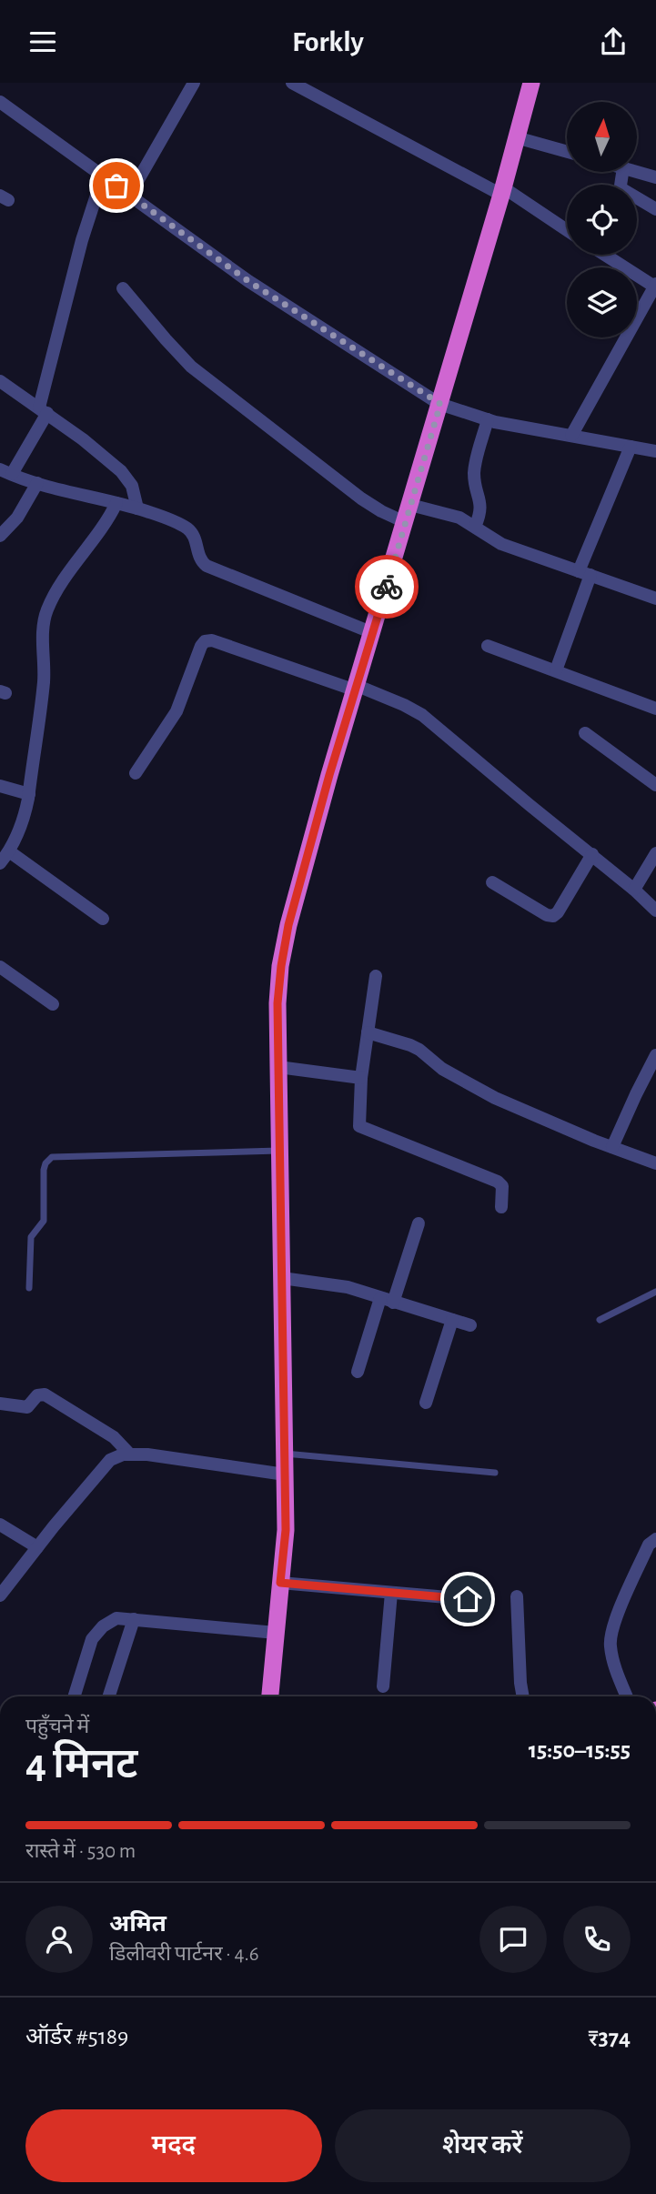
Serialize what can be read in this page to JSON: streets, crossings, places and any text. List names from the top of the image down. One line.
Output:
{"north":"top","page":{"header":"Forkly","heading":["4 मिनट","पहुँचने में","15:50–15:55"],"panel":["अमित","डिलीवरी पार्टनर · 4.6","ऑर्डर #5189","₹374"],"bar":"रास्ते में · 530 m","buttons":["मदद","शेयर करें"]}}
